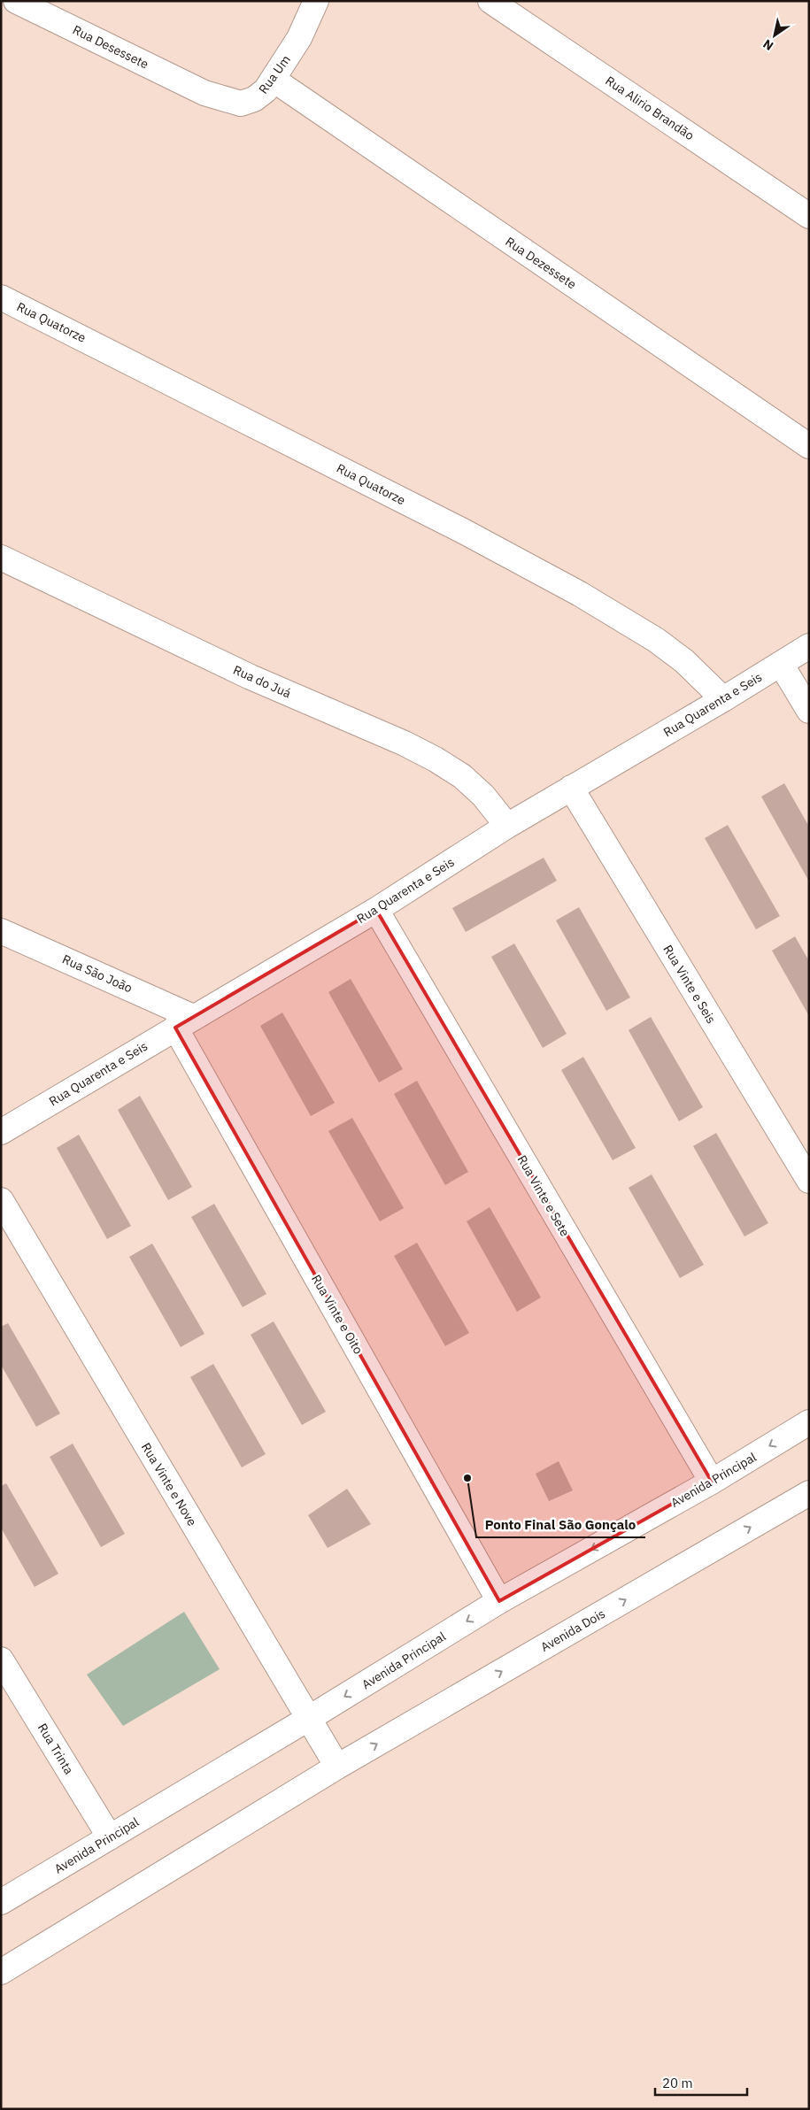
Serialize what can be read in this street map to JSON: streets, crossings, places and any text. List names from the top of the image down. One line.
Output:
{"streets":{"street":["Rua Desessete","Rua Um","Rua Alirio Brandão","Rua Dezessete","Rua Quatorze","Rua do Juá","Rua Quarenta e Seis","Rua São João","Rua Vinte e Seis","Rua Vinte e Sete","Rua Vinte e Oito","Avenida Principal","Rua Vinte e Nove","Avenida Dois","Rua Trinta"]},"crossings":[["Rua Desessete","Rua Um"],["Rua Um","Rua Dezessete"],["Rua Quatorze","Rua Quarenta e Seis"],["Rua do Juá","Rua Quarenta e Seis"],["Rua Quarenta e Seis","Rua São João"],["Rua Quarenta e Seis","Rua Vinte e Seis"],["Rua Quarenta e Seis","Rua Vinte e Sete"],["Rua Quarenta e Seis","Rua Vinte e Oito"],["Rua São João","Rua Vinte e Oito"],["Rua Vinte e Sete","Avenida Principal"],["Rua Vinte e Oito","Avenida Principal"],["Avenida Principal","Rua Vinte e Nove"],["Avenida Principal","Rua Trinta"],["Rua Vinte e Nove","Avenida Dois"]],"one_way":["Avenida Principal","Avenida Dois"],"places":["Ponto Final São Gonçalo"],"scale_bar":"20 m","north":"bottom left"}
